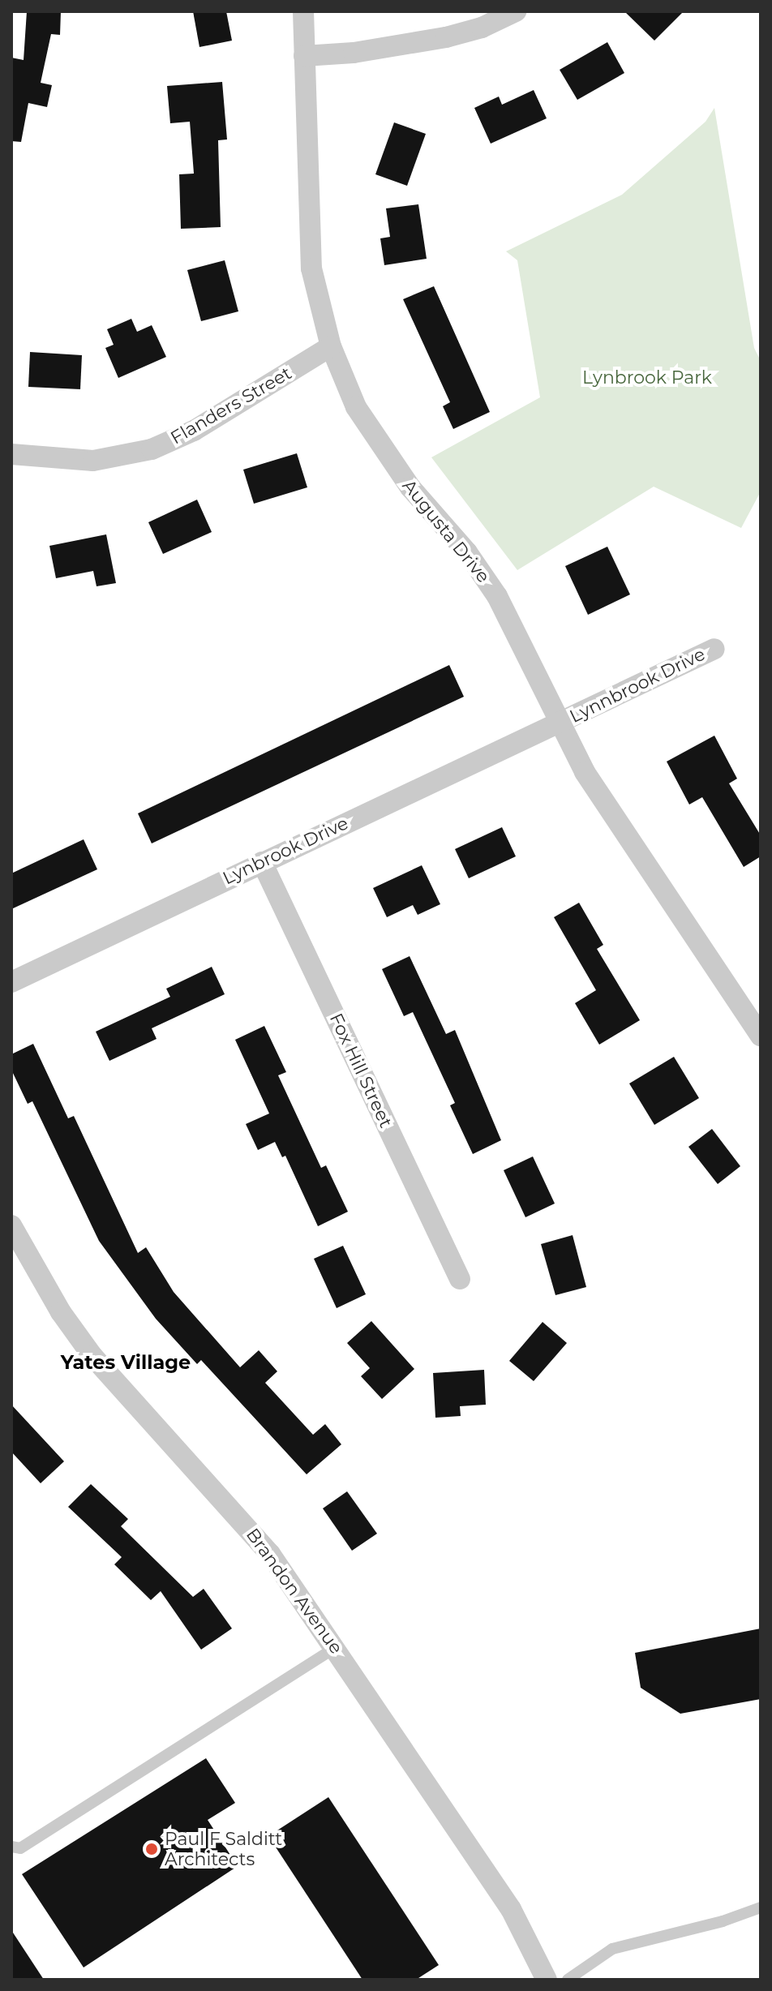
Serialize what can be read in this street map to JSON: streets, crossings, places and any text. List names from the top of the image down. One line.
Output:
{"streets":{"street":["Flanders Street","Augusta Drive","Lynnbrook Drive","Lynbrook Drive","Fox Hill Street","Brandon Avenue"]},"crossings":[["Flanders Street","Augusta Drive"],["Augusta Drive","Lynnbrook Drive"],["Augusta Drive","Lynbrook Drive"],["Lynnbrook Drive","Lynbrook Drive"],["Lynbrook Drive","Fox Hill Street"]],"districts":["Yates Village"],"parks":["Lynbrook Park"],"places":["Paul F Salditt Architects"]}
